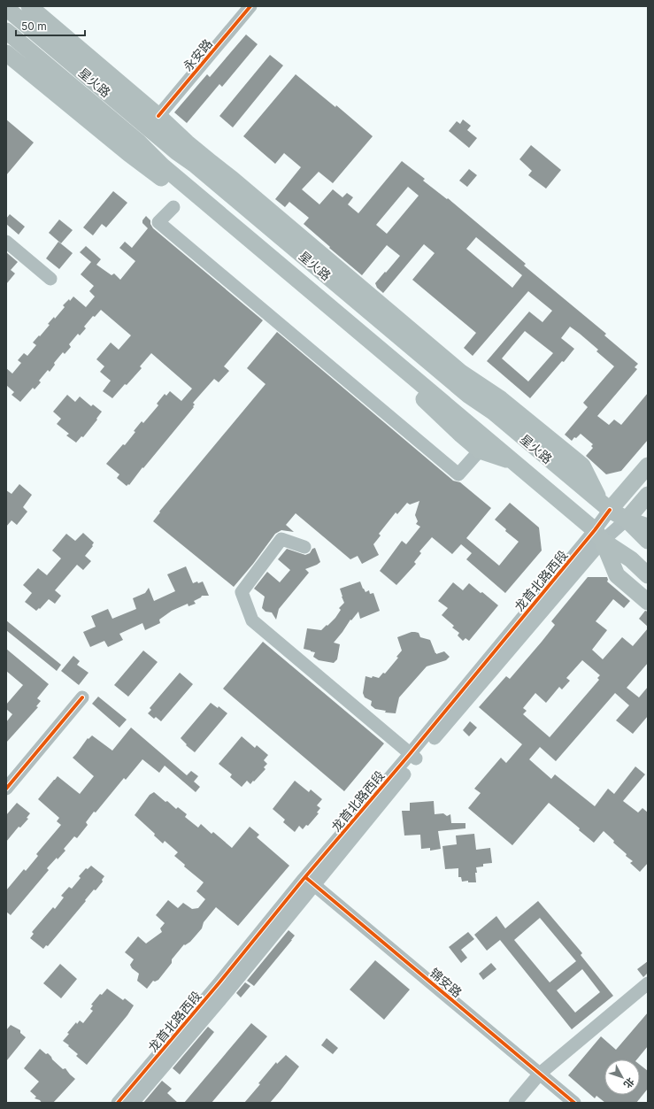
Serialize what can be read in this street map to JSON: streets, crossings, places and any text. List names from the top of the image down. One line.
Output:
{"streets":{"main road":["星火路"],"street":["永安路","龙首北路西段","锦安路"]},"crossings":[["星火路","龙首北路西段"],["龙首北路西段","锦安路"]],"scale_bar":"50 m","north":"bottom right"}
